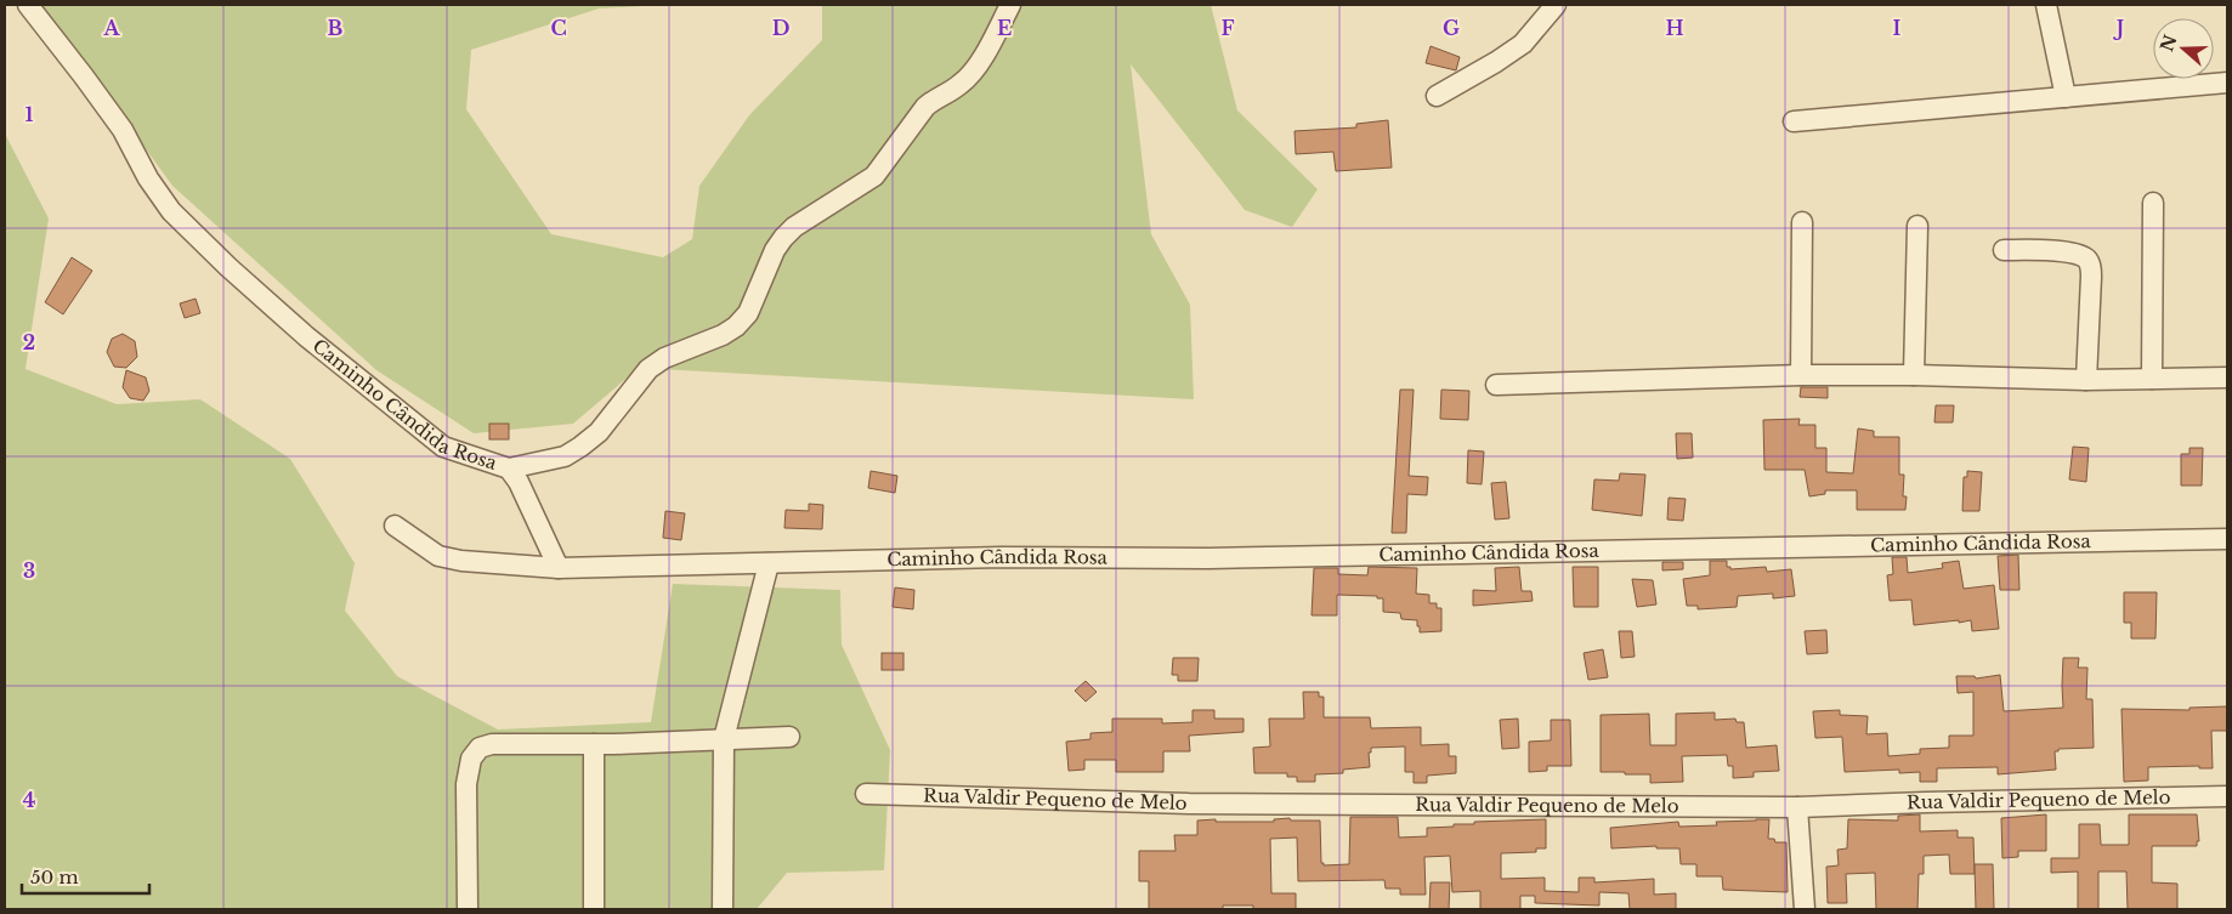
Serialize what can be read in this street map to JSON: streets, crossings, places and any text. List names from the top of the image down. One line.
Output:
{"streets":{"street":["Caminho Cândida Rosa","Rua Valdir Pequeno de Melo"]},"scale_bar":"50 m","north":"left","grid":{"columns":["A","B","C","D","E","F","G","H","I","J"],"rows":["1","2","3","4"]}}
